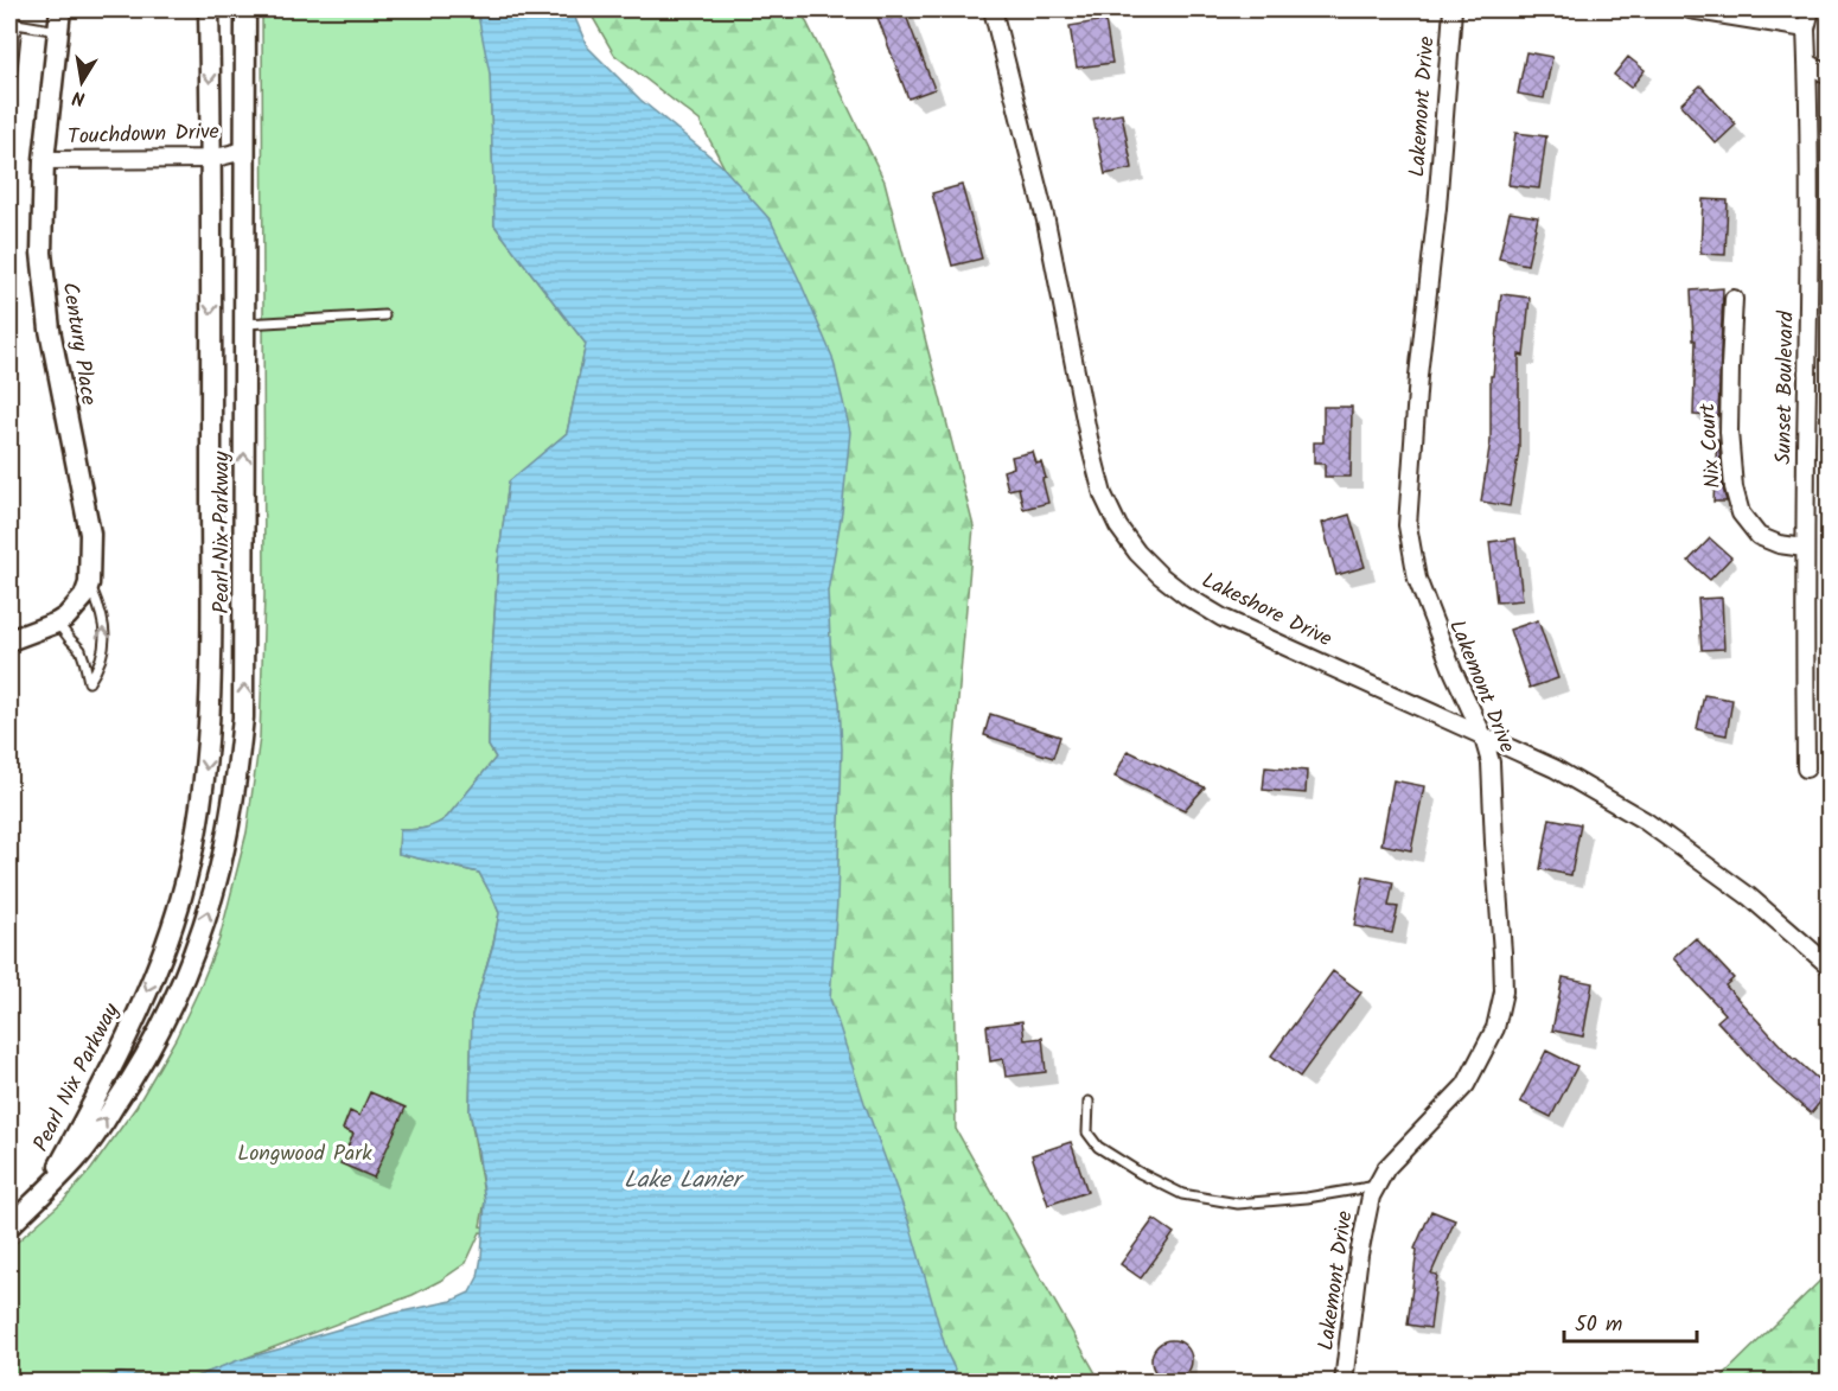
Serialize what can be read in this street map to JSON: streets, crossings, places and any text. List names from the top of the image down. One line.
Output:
{"streets":{"street":["Lakemont Drive","Touchdown Drive","Century Place","Sunset Boulevard","Nix Court","Pearl Nix Parkway","Lakeshore Drive"]},"crossings":[["Lakemont Drive","Lakeshore Drive"],["Touchdown Drive","Century Place"],["Touchdown Drive","Pearl Nix Parkway"],["Sunset Boulevard","Nix Court"]],"water":["Lake Lanier"],"parks":["Longwood Park"],"scale_bar":"50 m","north":"bottom"}
